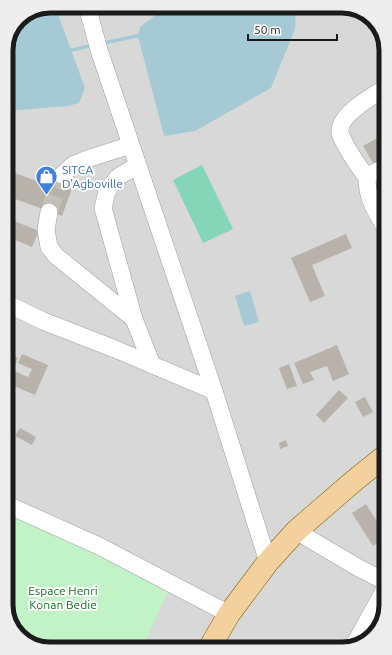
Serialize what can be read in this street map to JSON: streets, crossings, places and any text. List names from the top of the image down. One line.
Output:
{"parks":["Espace Henri Konan Bedie"],"places":{"shop":["SITCA D'Agboville"]},"scale_bar":"50 m"}
